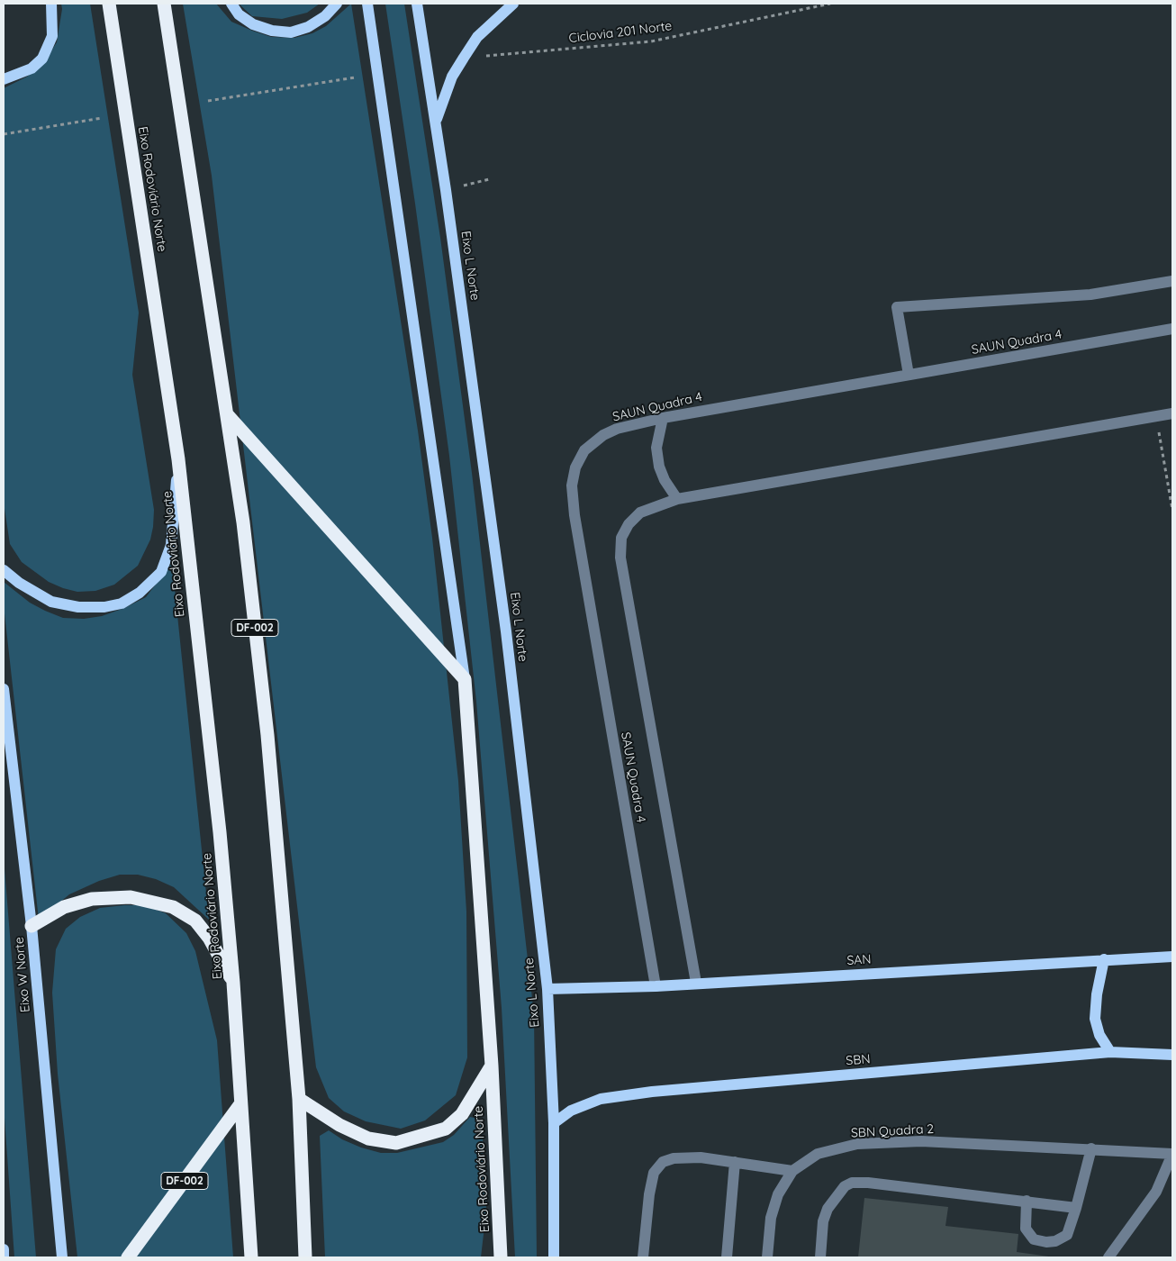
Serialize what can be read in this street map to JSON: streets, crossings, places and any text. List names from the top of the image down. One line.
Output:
{"streets":{"highway":["Eixo Rodoviário Norte","DF-002"],"main road":["Eixo L Norte","SAN","Eixo W Norte","SBN"],"street":["SAUN Quadra 4","SBN Quadra 2"],"path":["Ciclovia 201 Norte"]},"crossings":[["Eixo Rodoviário Norte","DF-002"],["Eixo L Norte","SAN"],["Eixo L Norte","SBN"],["SAUN Quadra 4","SAN"]]}
